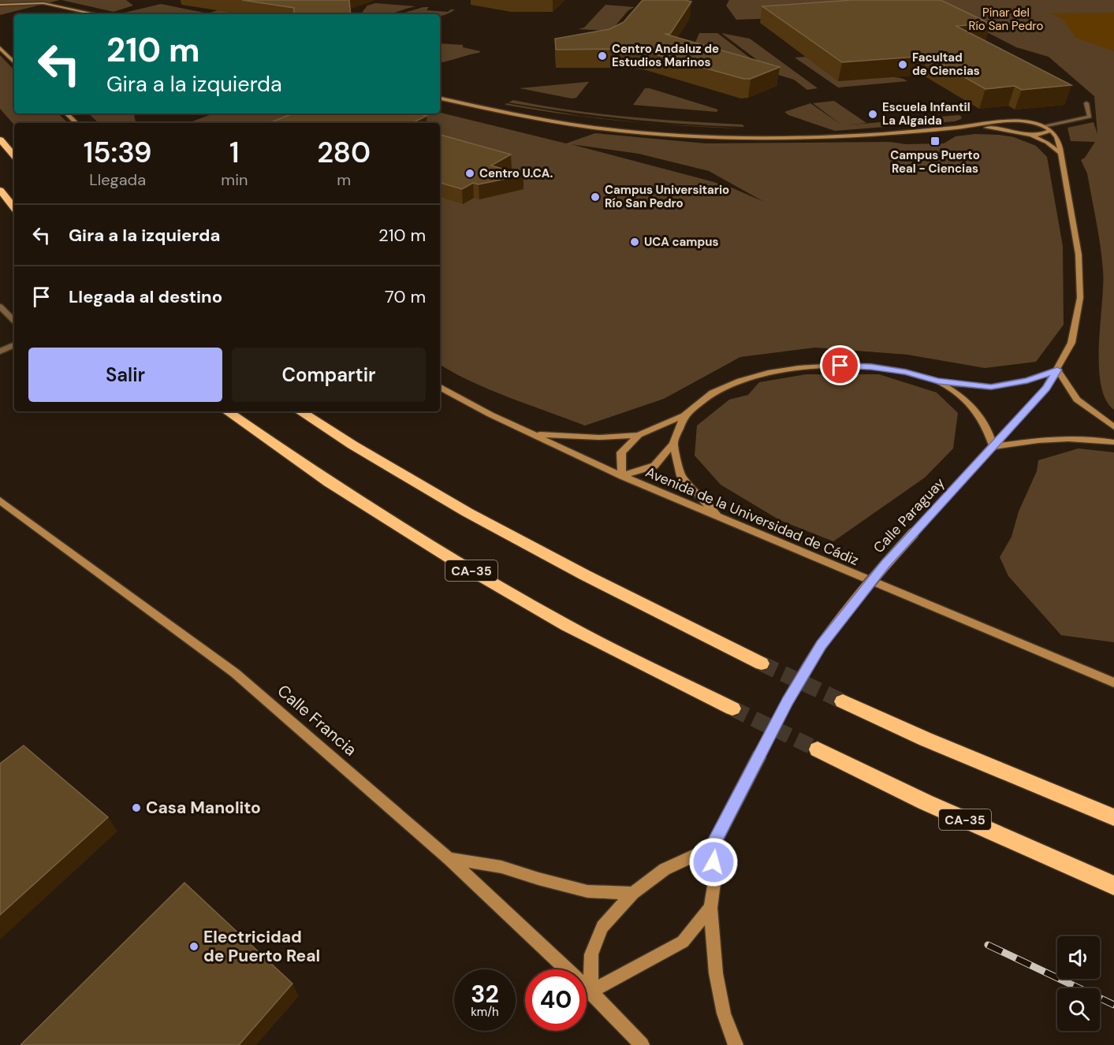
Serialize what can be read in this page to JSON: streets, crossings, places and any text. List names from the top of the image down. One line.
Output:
{"streets":{"highway":["CA-35"],"street":["Calle Paraguay","Avenida de la Universidad de Cádiz","Calle Francia"]},"parks":["Pinar del Río San Pedro"],"places":{"other":["Centro Andaluz de Estudios Marinos","Facultad de Ciencias","Escuela Infantil La Algaida","Centro U.CA.","Campus Universitario Río San Pedro","UCA campus","Casa Manolito","Electricidad de Puerto Real"],"transit":["Campus Puerto Real - Ciencias"]},"page":{"turn":["210 m","Gira a la izquierda"],"eta":["15:39","Llegada","1","min","280","m"],"list":[{"name":"Gira a la izquierda","value":"210 m"},{"name":"Llegada al destino","value":"70 m"}],"buttons":["Salir","Compartir"],"speed":"32 km/h","limit":"40"}}
